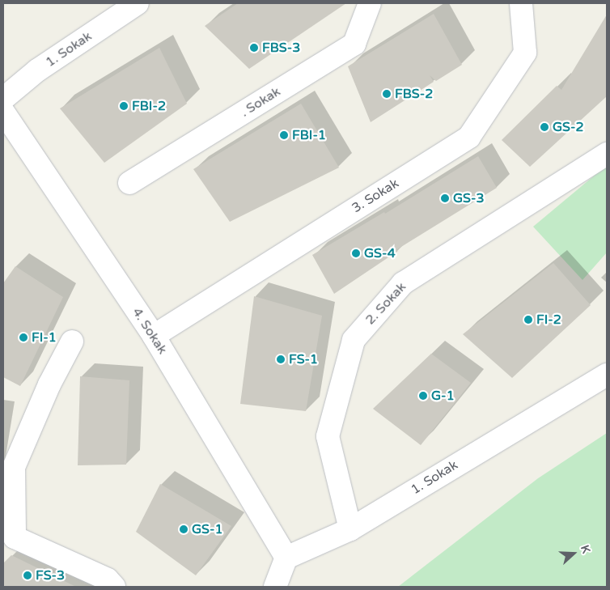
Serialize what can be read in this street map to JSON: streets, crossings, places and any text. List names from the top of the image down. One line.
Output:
{"streets":{"street":["1. Sokak",". Sokak","3. Sokak","2. Sokak","4. Sokak"]},"crossings":[["1. Sokak","2. Sokak"],["1. Sokak","4. Sokak"],["3. Sokak","4. Sokak"]],"places":["FBS-3","FBS-2","FBI-2","GS-2","FBI-1","GS-3","GS-4","FI-2","FI-1","FS-1","G-1","GS-1","FS-3"],"north":"right"}
